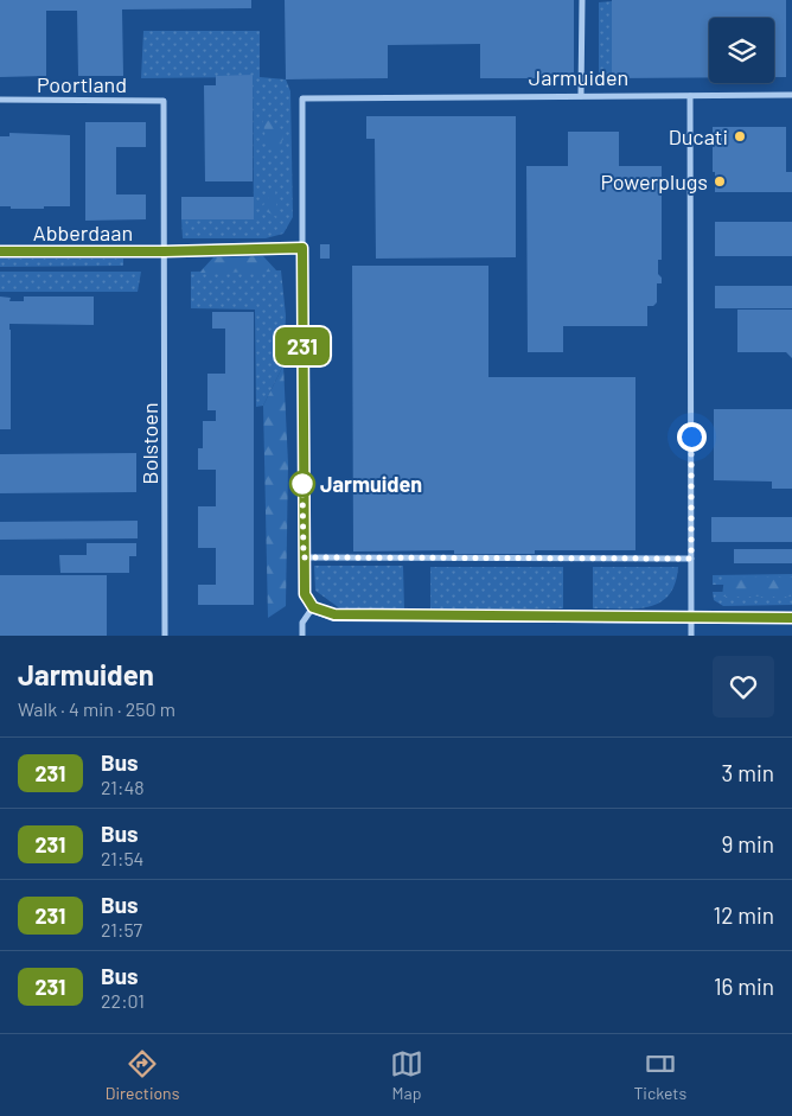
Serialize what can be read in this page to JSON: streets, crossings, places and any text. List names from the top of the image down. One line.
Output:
{"streets":{"main road":["Jarmuiden","Abberdaan"],"street":["Poortland","Bolstoen"]},"crossings":[["Jarmuiden","Abberdaan"],["Poortland","Abberdaan"],["Poortland","Bolstoen"],["Abberdaan","Bolstoen"]],"places":["Ducati","Powerplugs","Jarmuiden"],"lines":["bus line 231"],"page":{"on_map":"231","heading":["Jarmuiden","Walk · 4 min · 250 m"],"list":[{"mark":"231","name":"Bus","note":"21:48","value":"3 min"},{"mark":"231","name":"Bus","note":"21:54","value":"9 min"},{"mark":"231","name":"Bus","note":"21:57","value":"12 min"},{"mark":"231","name":"Bus","note":"22:01","value":"16 min"}],"tabs":["Directions","Map","Tickets"]}}
